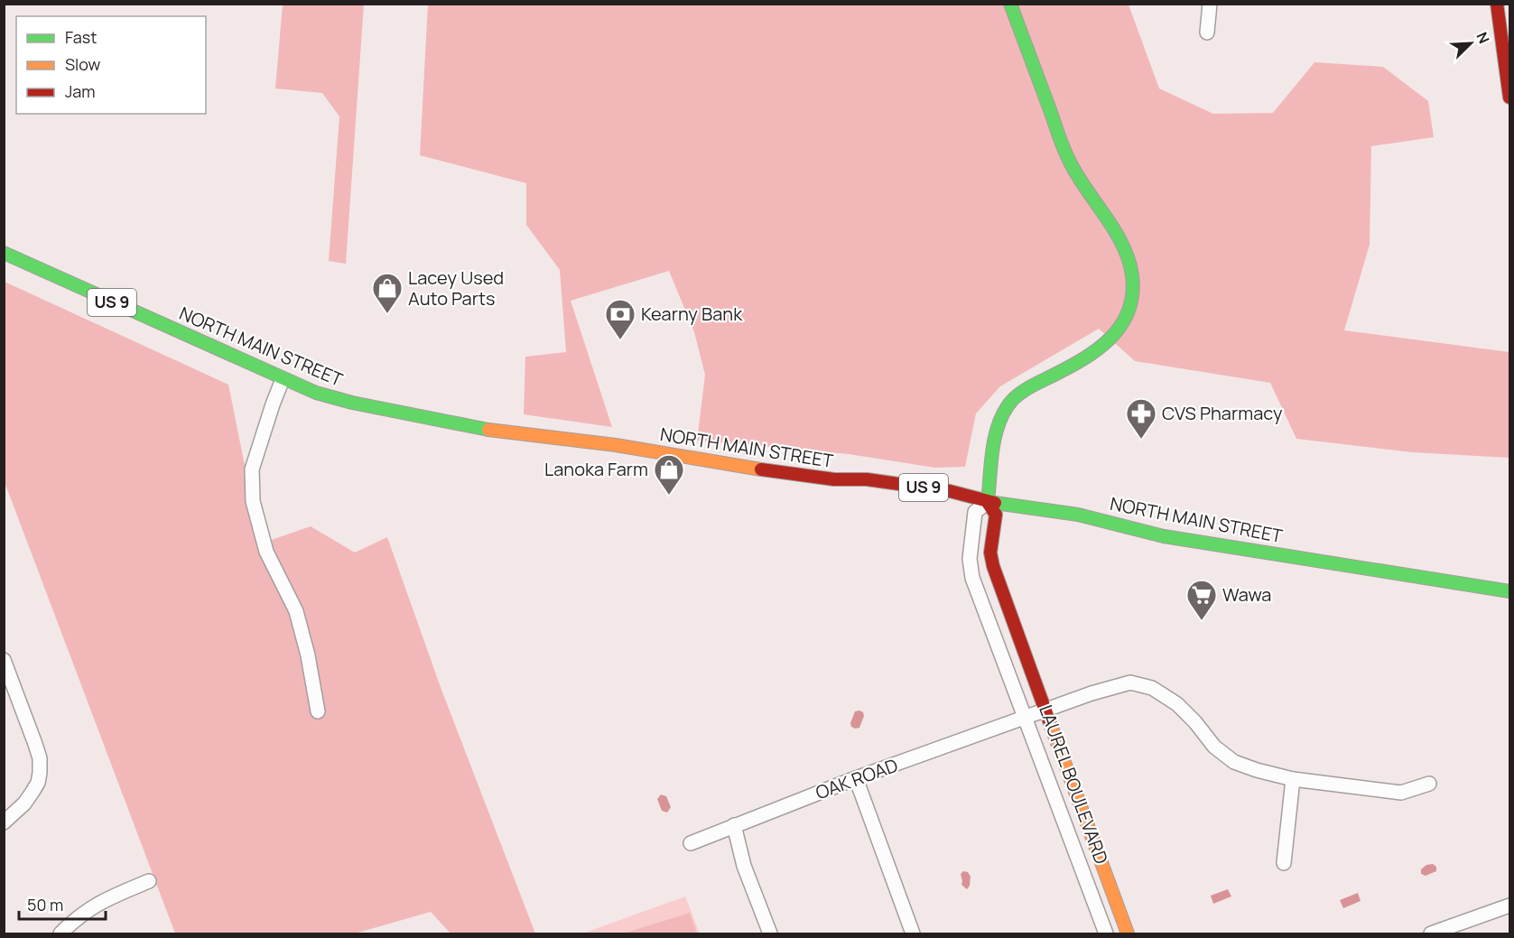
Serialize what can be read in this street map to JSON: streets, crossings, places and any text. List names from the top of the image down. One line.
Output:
{"streets":{"main road":["US 9","NORTH MAIN STREET","LAUREL BOULEVARD"],"street":["OAK ROAD"]},"crossings":[["NORTH MAIN STREET","LAUREL BOULEVARD"],["OAK ROAD","LAUREL BOULEVARD"]],"places":{"shop":["Lacey Used Auto Parts","Lanoka Farm"],"bank":["Kearny Bank"],"pharmacy":["CVS Pharmacy"],"supermarket":["Wawa"]},"legend":["Fast","Slow","Jam"],"scale_bar":"50 m","north":"top right"}
